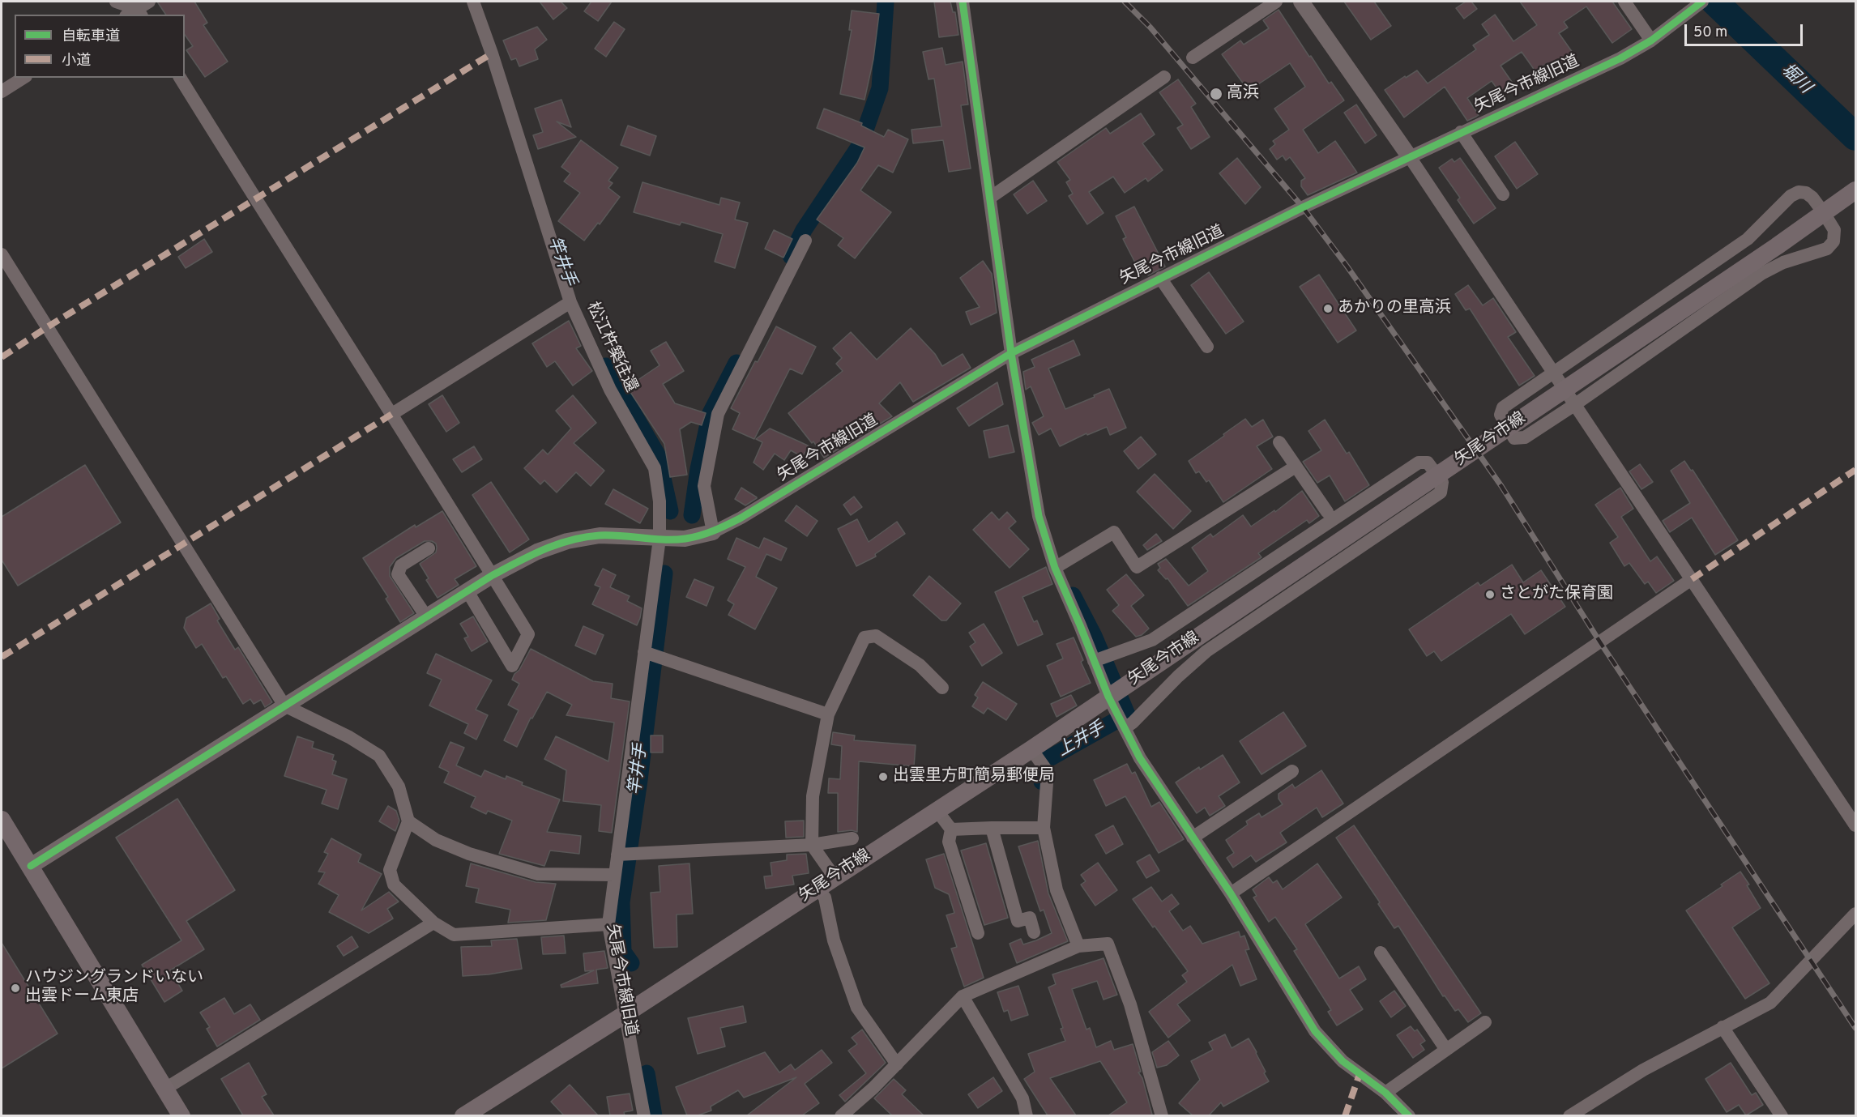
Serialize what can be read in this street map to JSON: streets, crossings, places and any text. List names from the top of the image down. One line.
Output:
{"streets":{"main road":["矢尾今市線"],"street":["矢尾今市線旧道","松江杵築往還"]},"crossings":[["矢尾今市線旧道","松江杵築往還"],["矢尾今市線旧道","矢尾今市線"]],"water":["堀川","竿井手","上井手"],"places":["高浜","あかりの里高浜","さとがた保育園","出雲里方町簡易郵便局","ハウジングランドいない 出雲ドーム東店"],"legend":["自転車道","小道"],"scale_bar":"50 m"}
